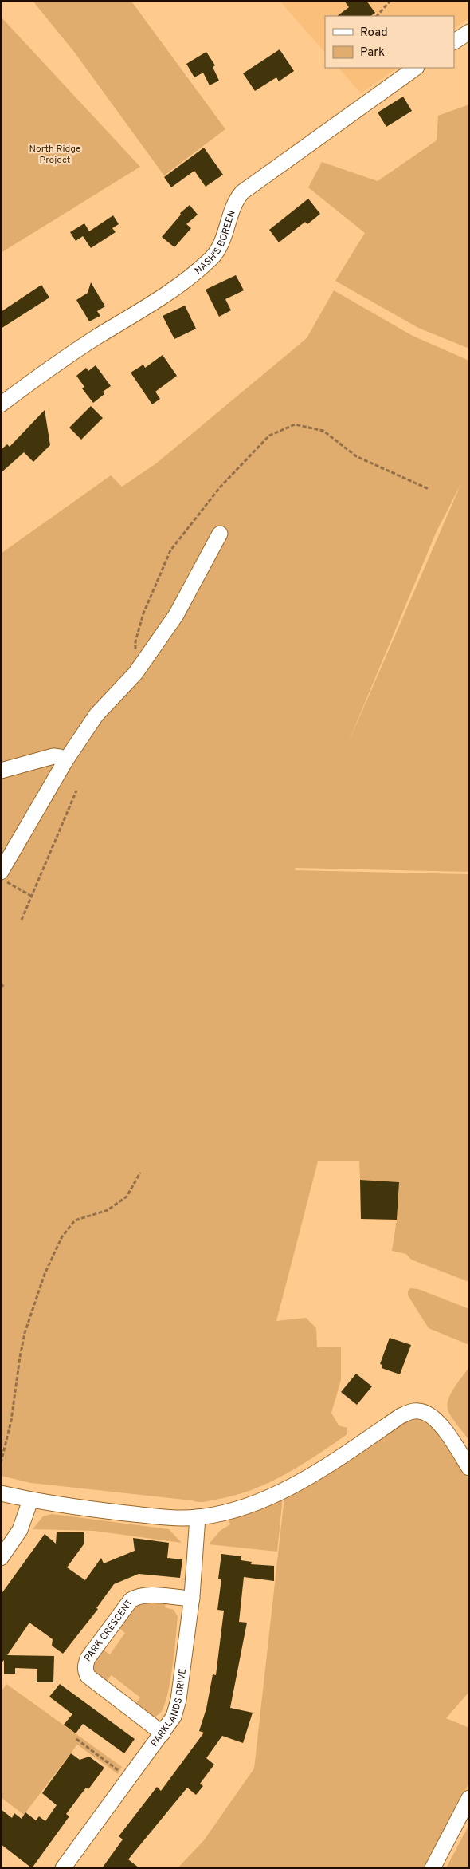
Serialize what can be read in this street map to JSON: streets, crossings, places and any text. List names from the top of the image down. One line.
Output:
{"streets":{"street":["NASH'S BOREEN","PARK CRESCENT","PARKLANDS DRIVE"]},"crossings":[["PARK CRESCENT","PARKLANDS DRIVE"]],"parks":["North Ridge Project"],"legend":["Road","Park"]}
